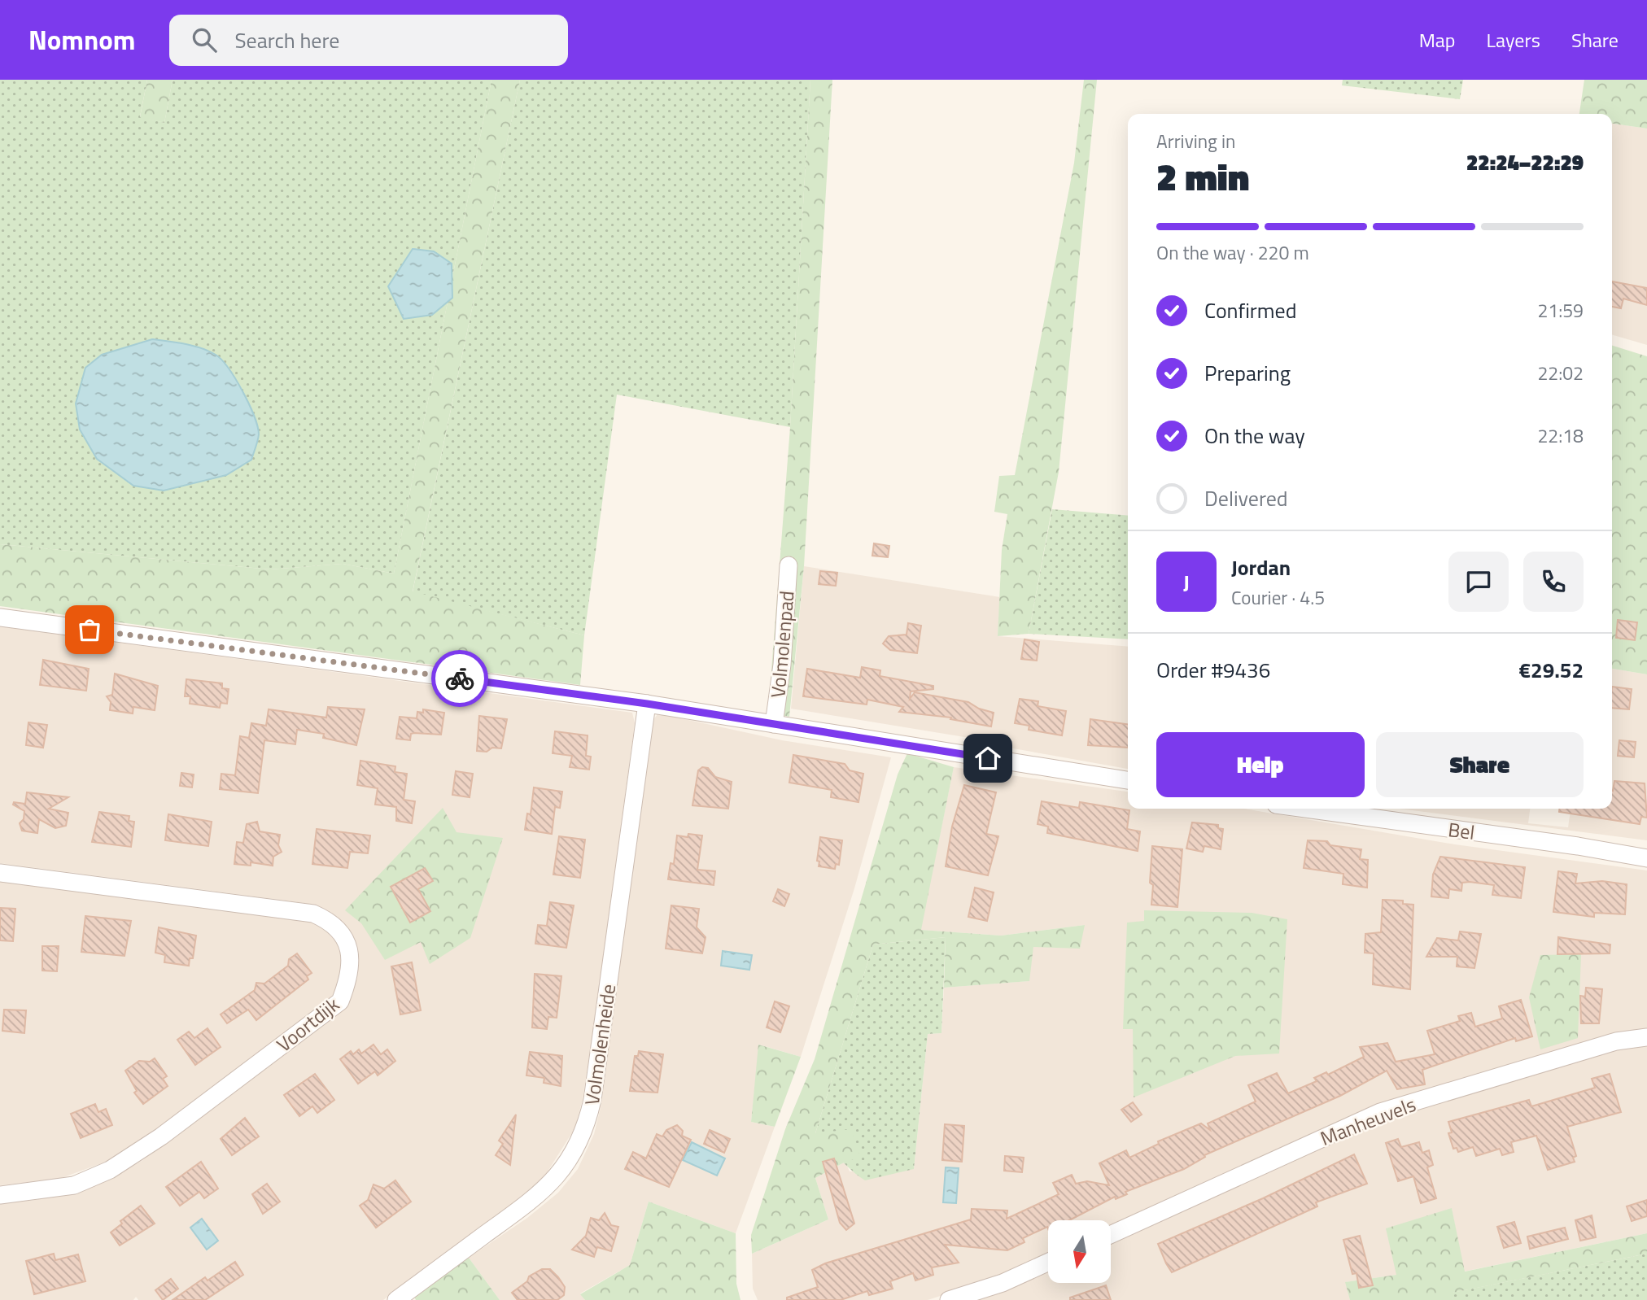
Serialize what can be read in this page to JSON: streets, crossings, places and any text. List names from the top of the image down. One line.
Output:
{"streets":{"street":["Volmolenpad","Bel","Voortdijk","Volmolenheide","Manheuvels"]},"north":"bottom","page":{"header":"Nomnom","search":"Search here","nav":["Map","Layers","Share"],"heading":["2 min","Arriving in","22:24–22:29"],"panel":["Jordan","Courier · 4.5","Order #9436","€29.52"],"bar":"On the way · 220 m","list":[["Confirmed","21:59"],["Preparing","22:02"],["On the way","22:18"],"Delivered"],"round":"J","buttons":["Help","Share"]}}
